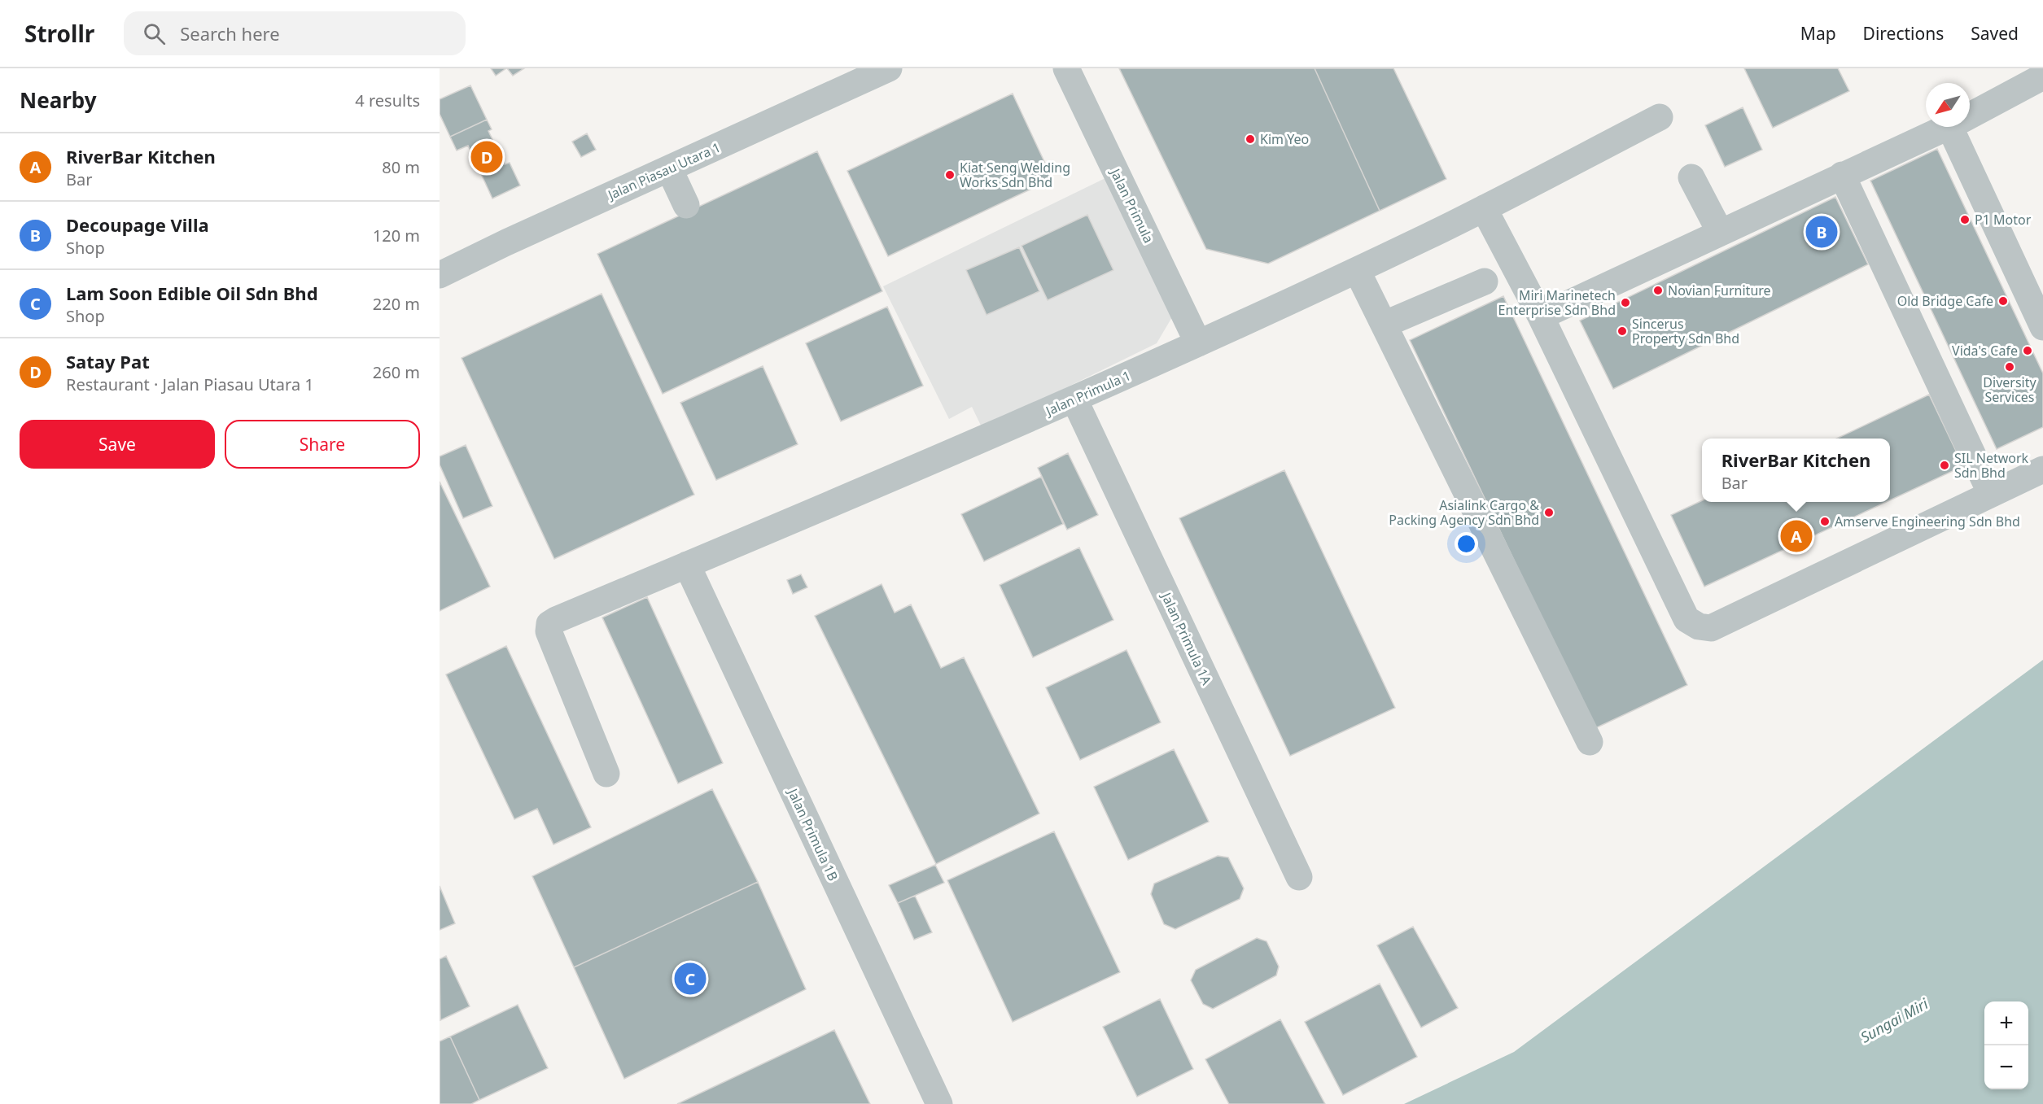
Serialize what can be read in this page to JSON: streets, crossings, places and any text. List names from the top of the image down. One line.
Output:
{"streets":{"street":["Jalan Piasau Utara 1","Jalan Primula","Jalan Primula 1","Jalan Primula 1A","Jalan Primula 1B"]},"crossings":[["Jalan Primula","Jalan Primula 1"],["Jalan Primula 1","Jalan Primula 1A"],["Jalan Primula 1","Jalan Primula 1B"]],"water":["Sungai Miri"],"places":["Kim Yeo","Kiat Seng Welding Works Sdn Bhd","P1 Motor","Novian Furniture","Old Bridge Cafe","Miri Marinetech Enterprise Sdn Bhd","Sincerus Property Sdn Bhd","Vida's Cafe","Diversity Services","SIL Network Sdn Bhd","Asialink Cargo & Packing Agency Sdn Bhd","Amserve Engineering Sdn Bhd"],"north":"bottom left","page":{"header":"Strollr","search":"Search here","nav":["Map","Directions","Saved"],"heading":["Nearby","4 results"],"list":[{"mark":"A","name":"RiverBar Kitchen","note":"Bar","value":"80 m"},{"mark":"B","name":"Decoupage Villa","note":"Shop","value":"120 m"},{"mark":"C","name":"Lam Soon Edible Oil Sdn Bhd","note":"Shop","value":"220 m"},{"mark":"D","name":"Satay Pat","note":"Restaurant · Jalan Piasau Utara 1","value":"260 m"}],"pins":["D","B","A","C"],"buttons":["Save","Share"],"popup":["RiverBar Kitchen","Bar"],"map_buttons":["+","−"]}}
